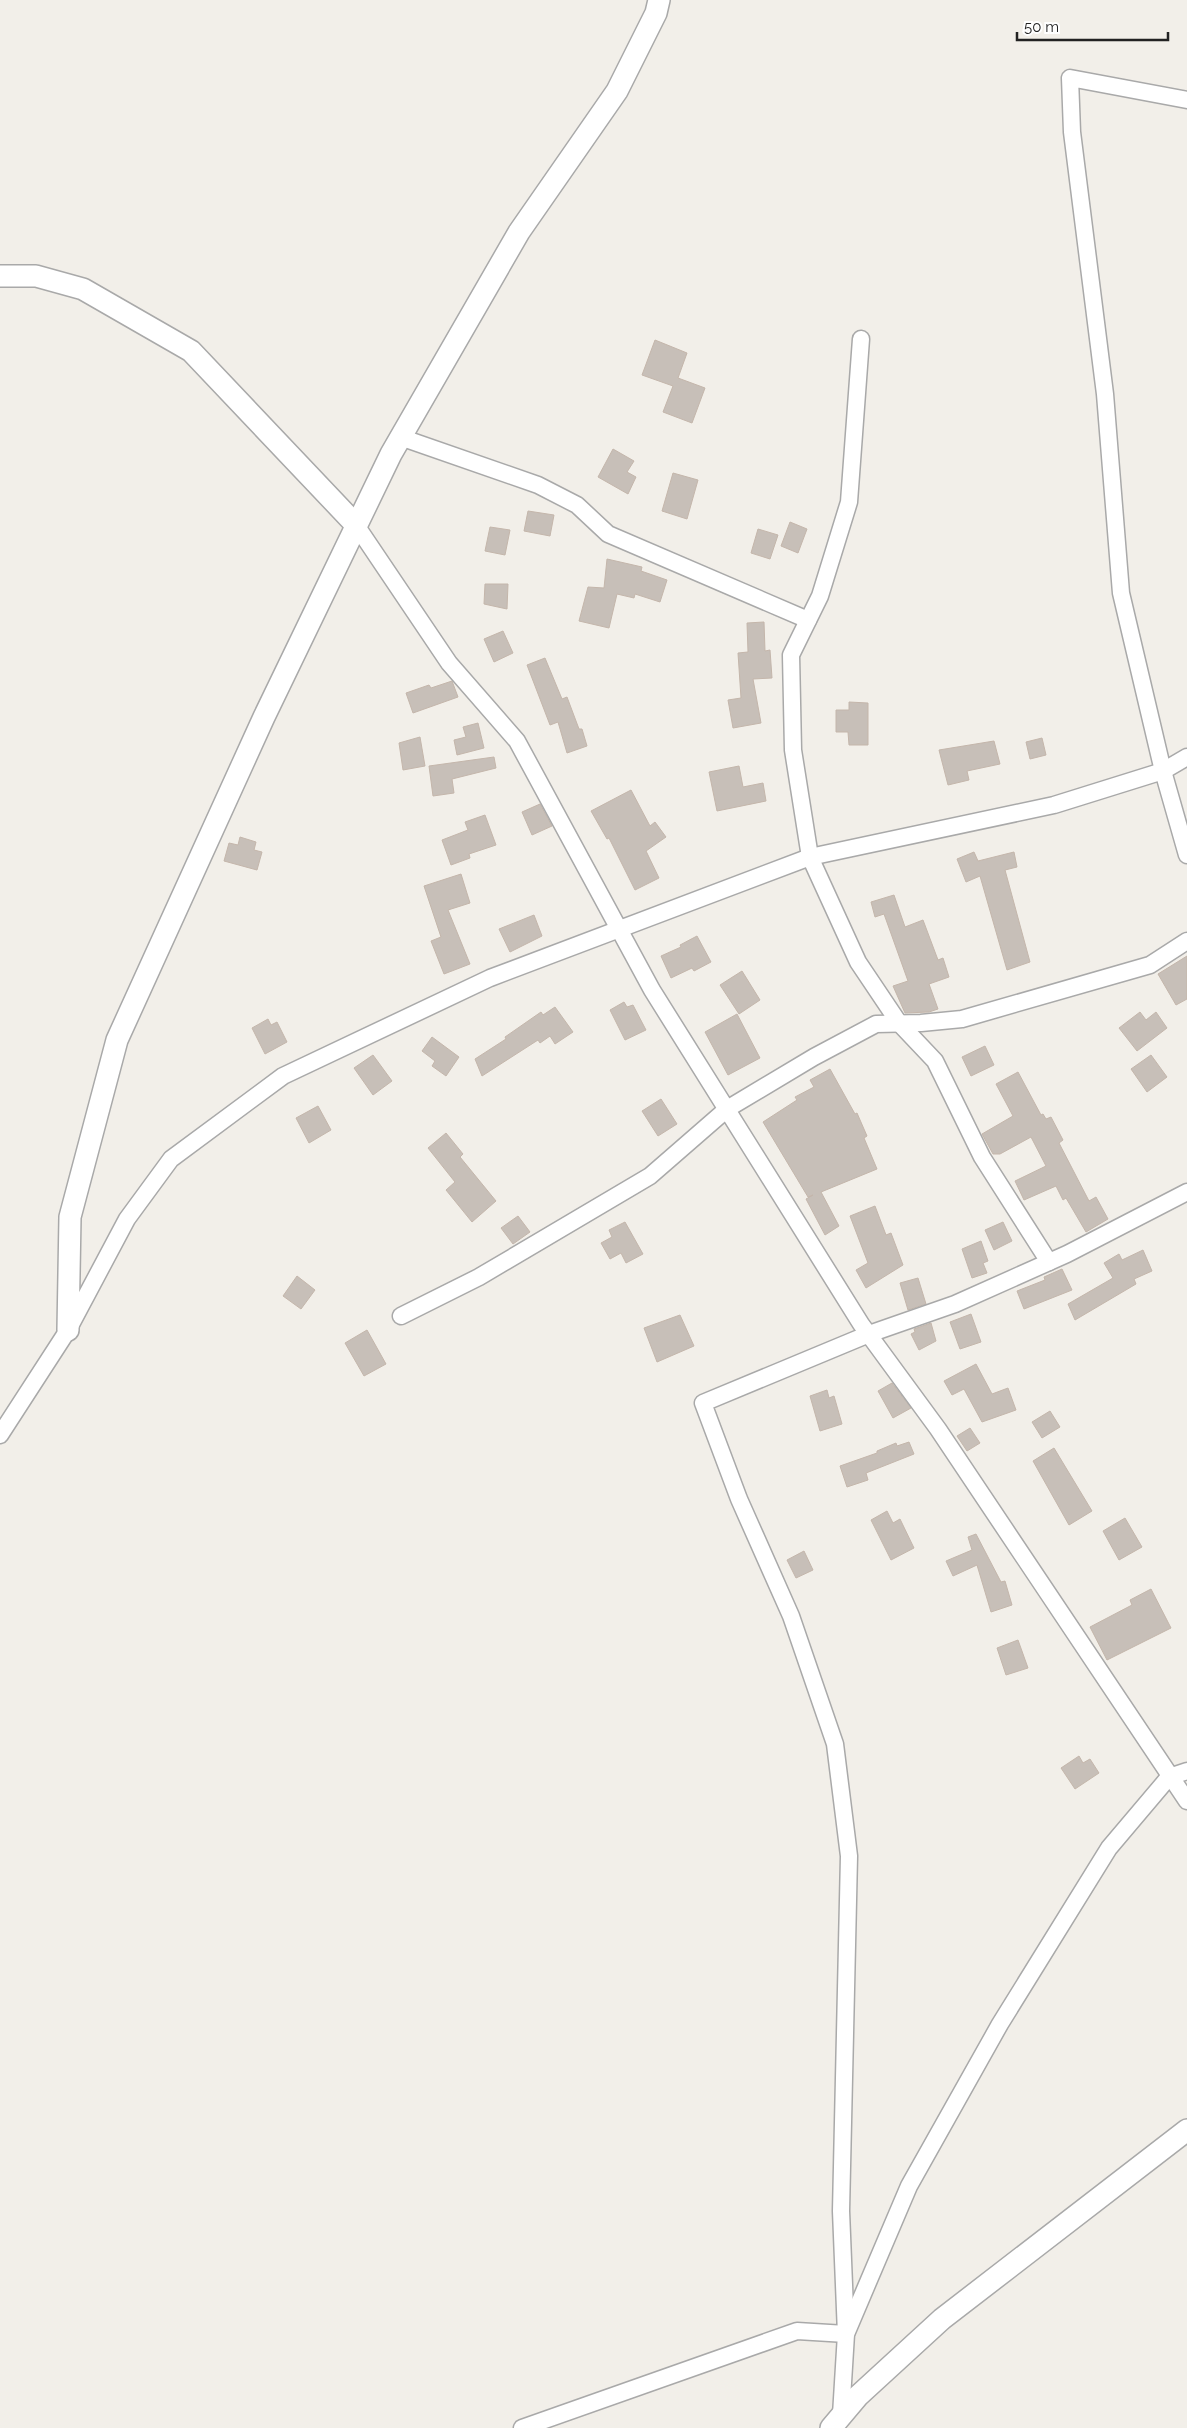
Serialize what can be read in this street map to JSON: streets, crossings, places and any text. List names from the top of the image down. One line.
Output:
{"scale_bar":"50 m"}
